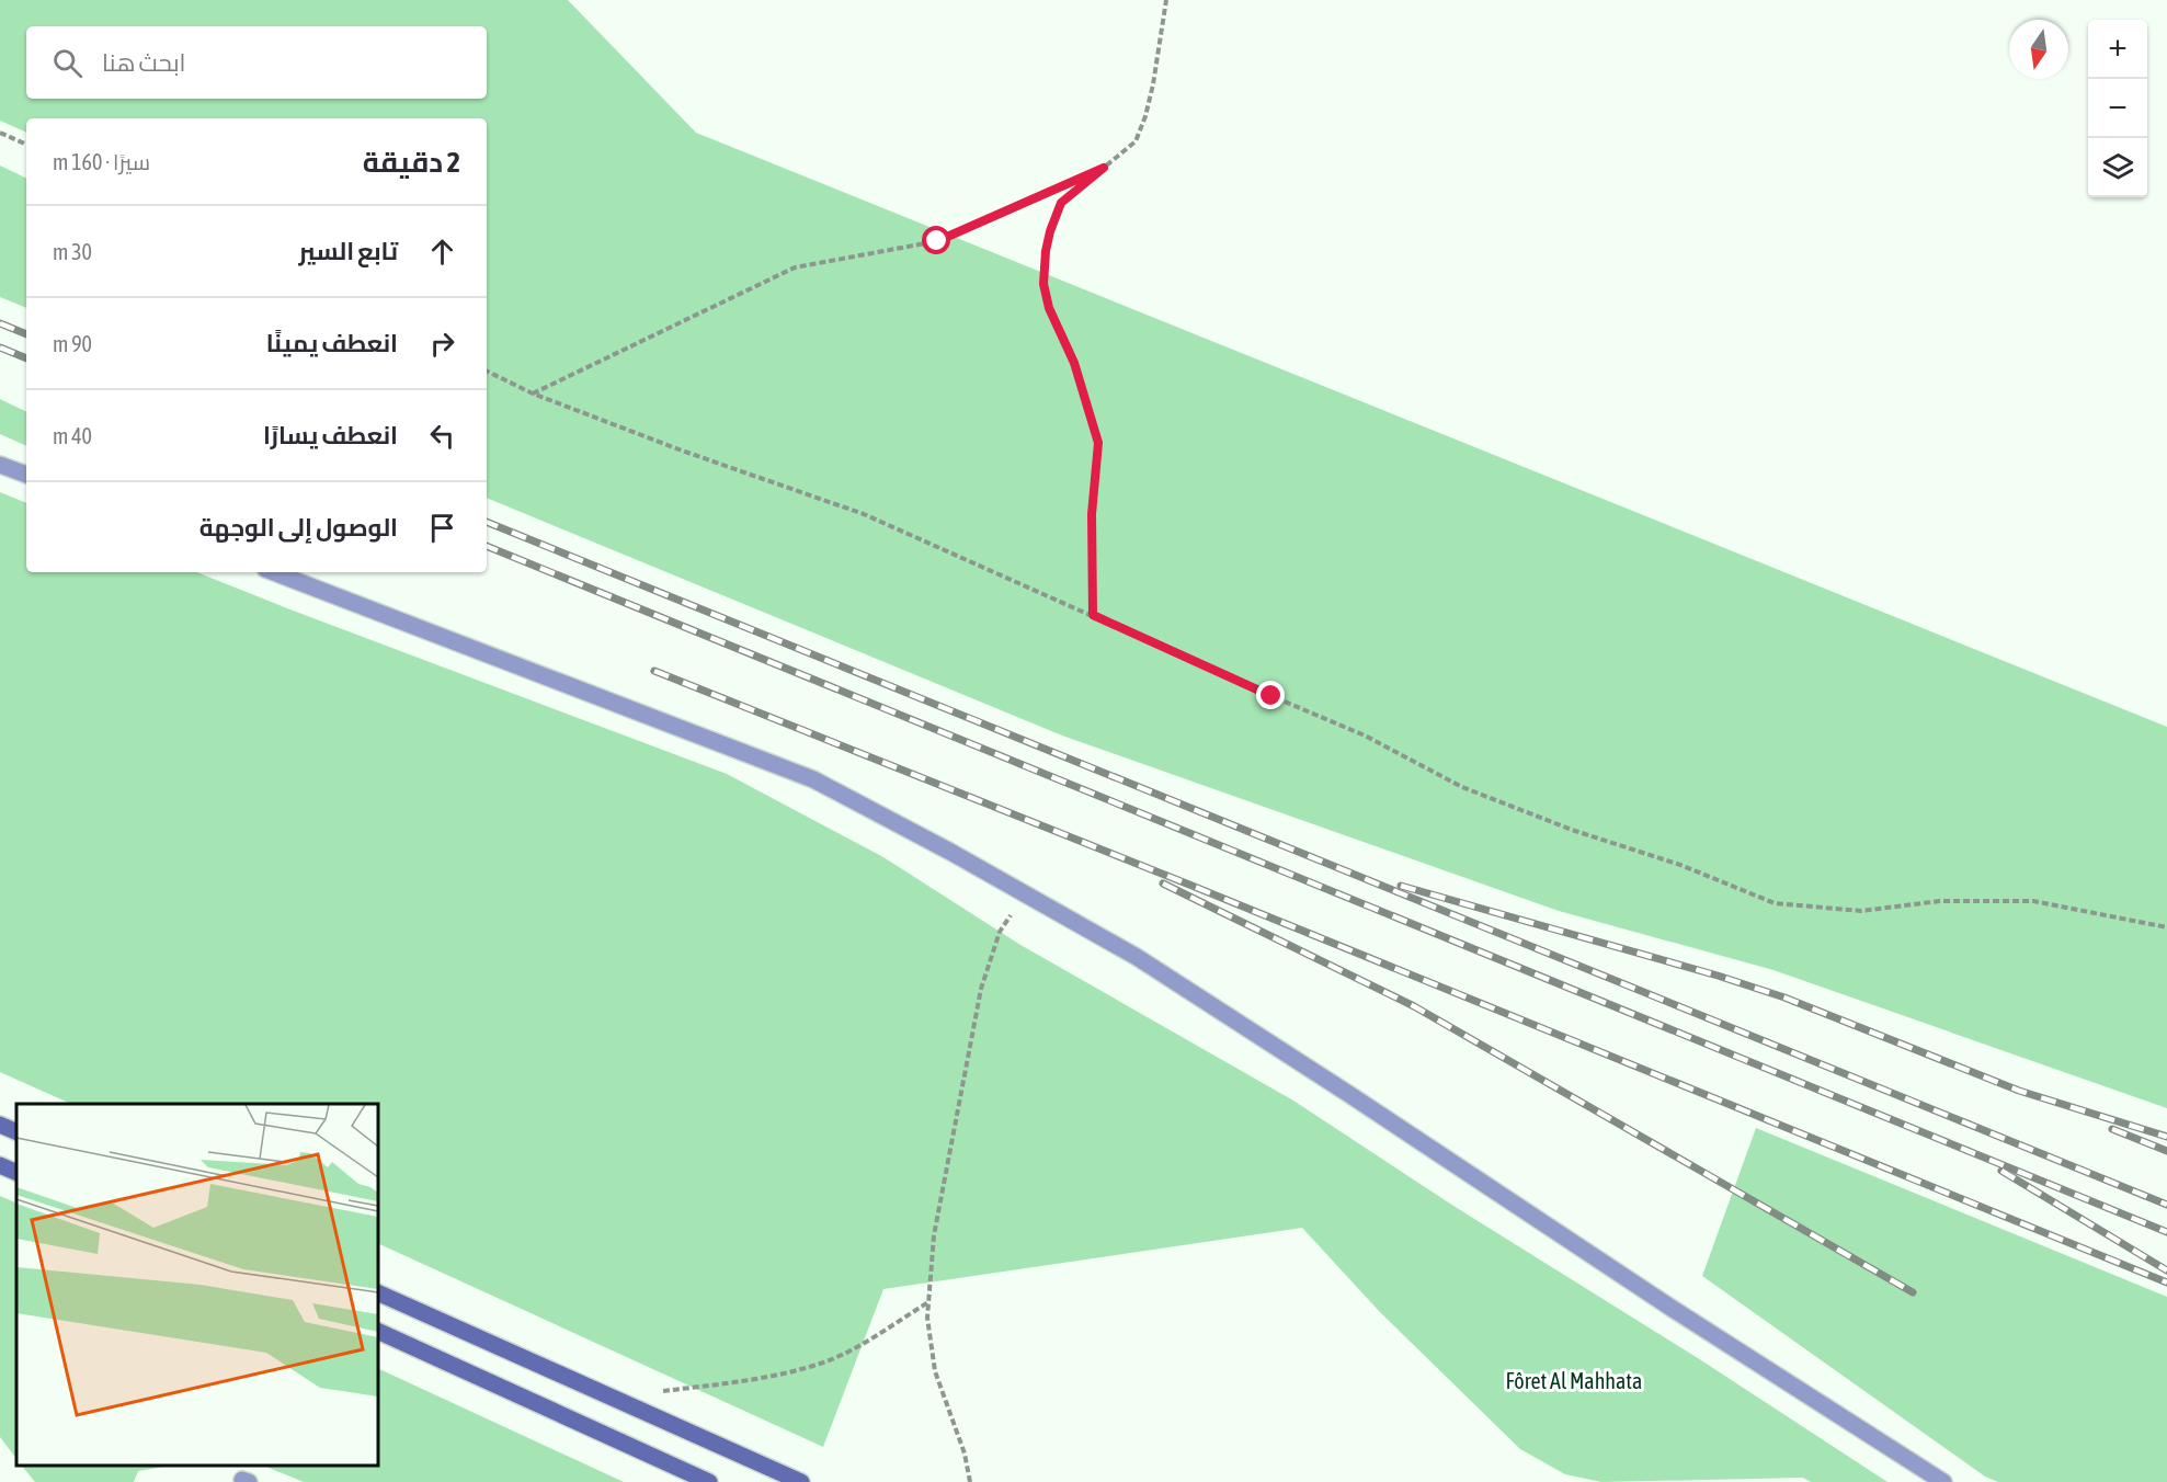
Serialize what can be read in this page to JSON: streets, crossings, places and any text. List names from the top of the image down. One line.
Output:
{"parks":["Fôret Al Mahhata"],"north":"bottom","page":{"map_buttons":["+","−"],"search":"ابحث هنا","heading":["2 دقيقة","سيرًا · 160 m"],"list":[["تابع السير","30 m"],["انعطف يمينًا","90 m"],["انعطف يسارًا","40 m"],"الوصول إلى الوجهة"]}}
